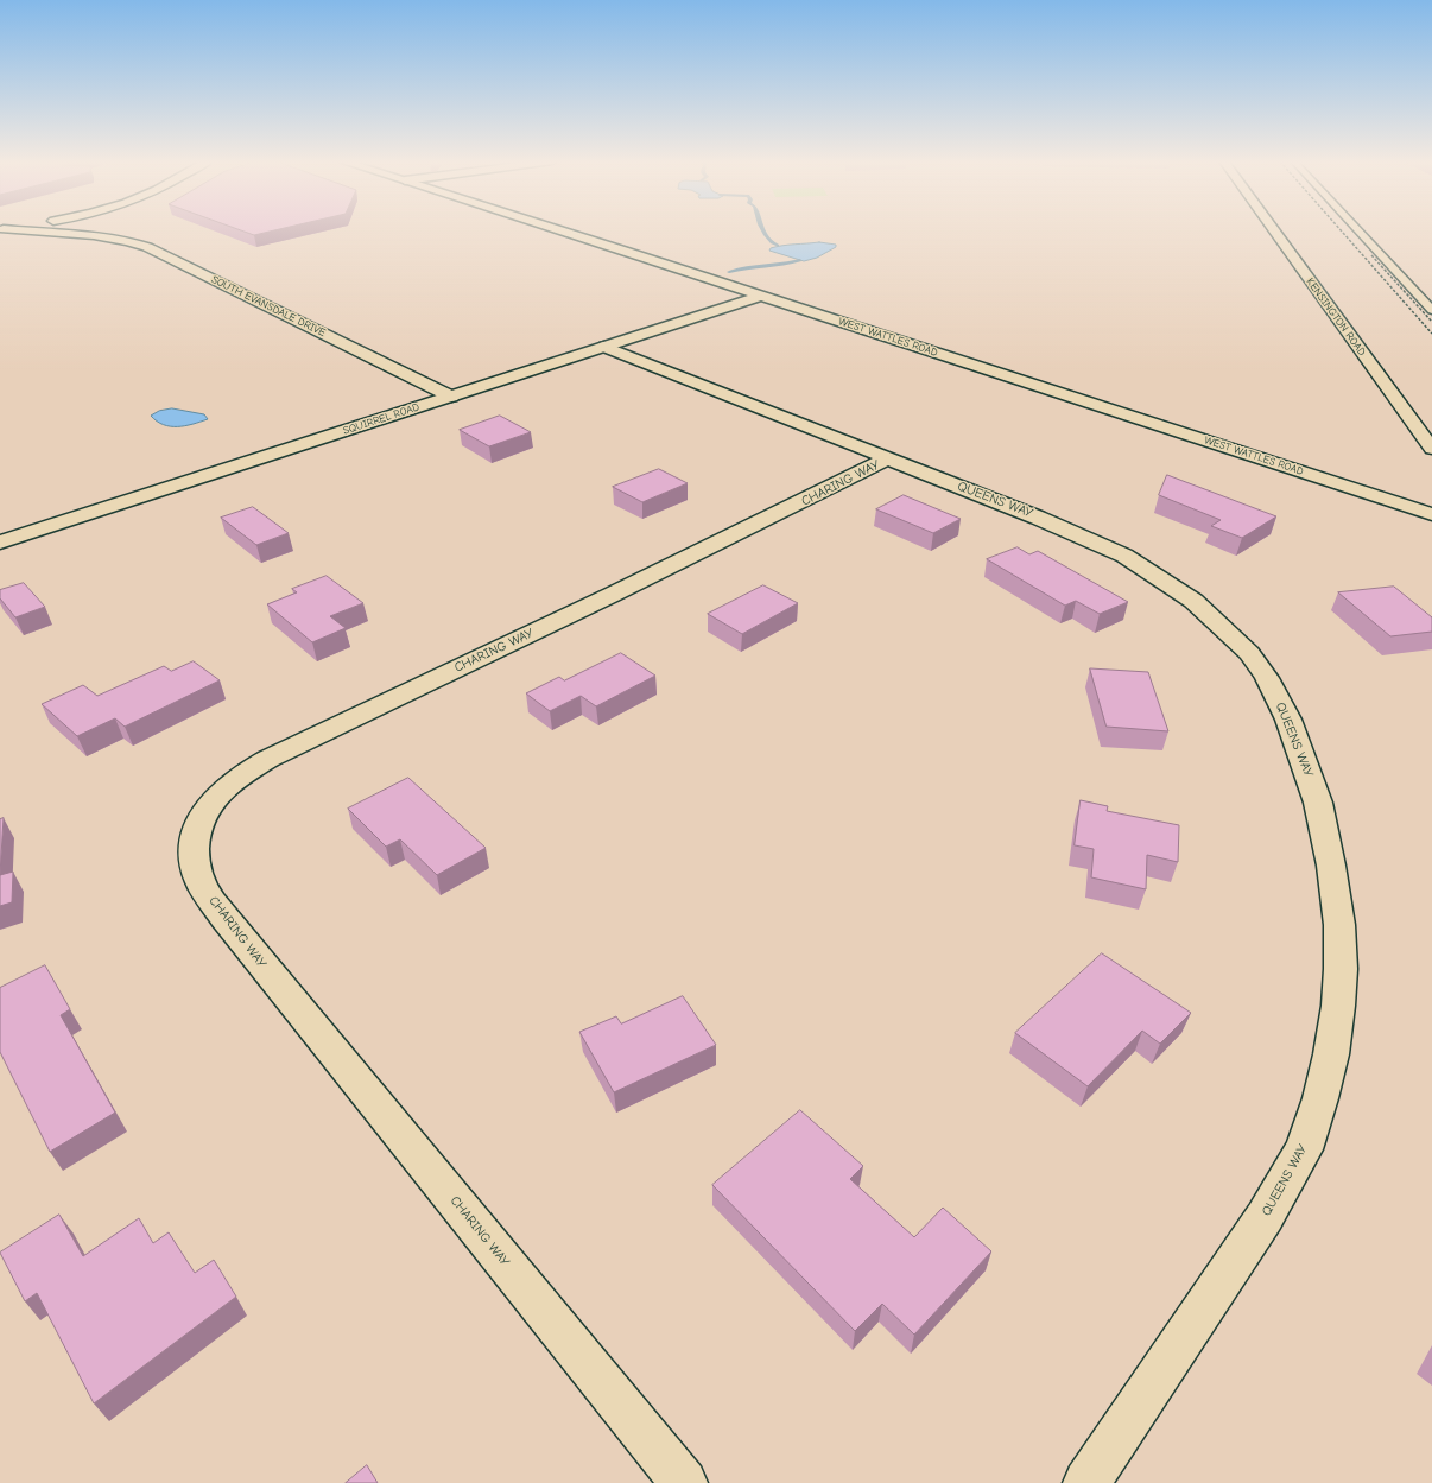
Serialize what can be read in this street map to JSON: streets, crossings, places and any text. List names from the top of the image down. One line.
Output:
{"streets":{"street":["SOUTH EVANSDALE DRIVE","KENSINGTON ROAD","WEST WATTLES ROAD","SQUIRREL ROAD","CHARING WAY","QUEENS WAY"]},"crossings":[["SOUTH EVANSDALE DRIVE","SQUIRREL ROAD"],["WEST WATTLES ROAD","SQUIRREL ROAD"],["SQUIRREL ROAD","QUEENS WAY"],["CHARING WAY","QUEENS WAY"]]}
